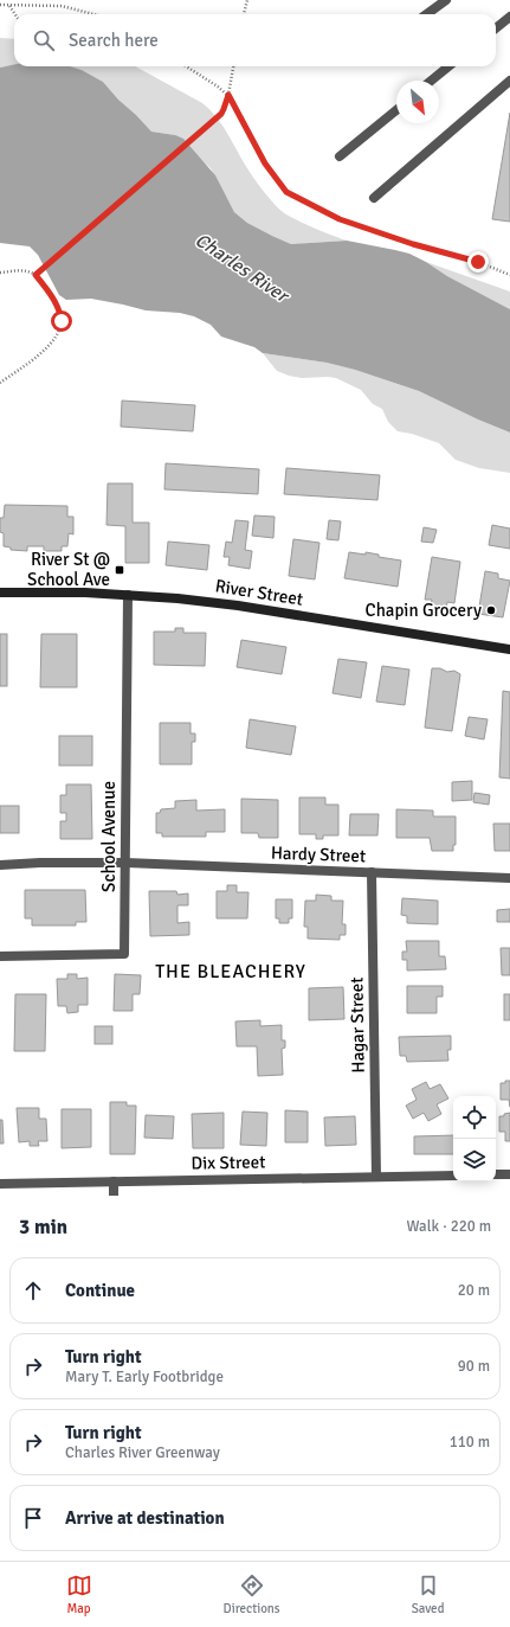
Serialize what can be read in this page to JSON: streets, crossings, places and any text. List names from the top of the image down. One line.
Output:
{"streets":{"main road":["River Street"],"street":["School Avenue","Hardy Street","Hagar Street","Dix Street"]},"crossings":[["River Street","School Avenue"],["School Avenue","Hardy Street"],["Hardy Street","Hagar Street"],["Hagar Street","Dix Street"]],"districts":["THE BLEACHERY"],"water":["Charles River"],"places":{"transit":["River St @ School Ave"],"other":["Chapin Grocery"]},"north":"bottom right","page":{"search":"Search here","heading":["3 min","Walk · 220 m"],"list":[["Continue","20 m"],["Turn right","Mary T. Early Footbridge","90 m"],["Turn right","Charles River Greenway","110 m"],"Arrive at destination"],"nav":["Map","Directions","Saved"]}}
